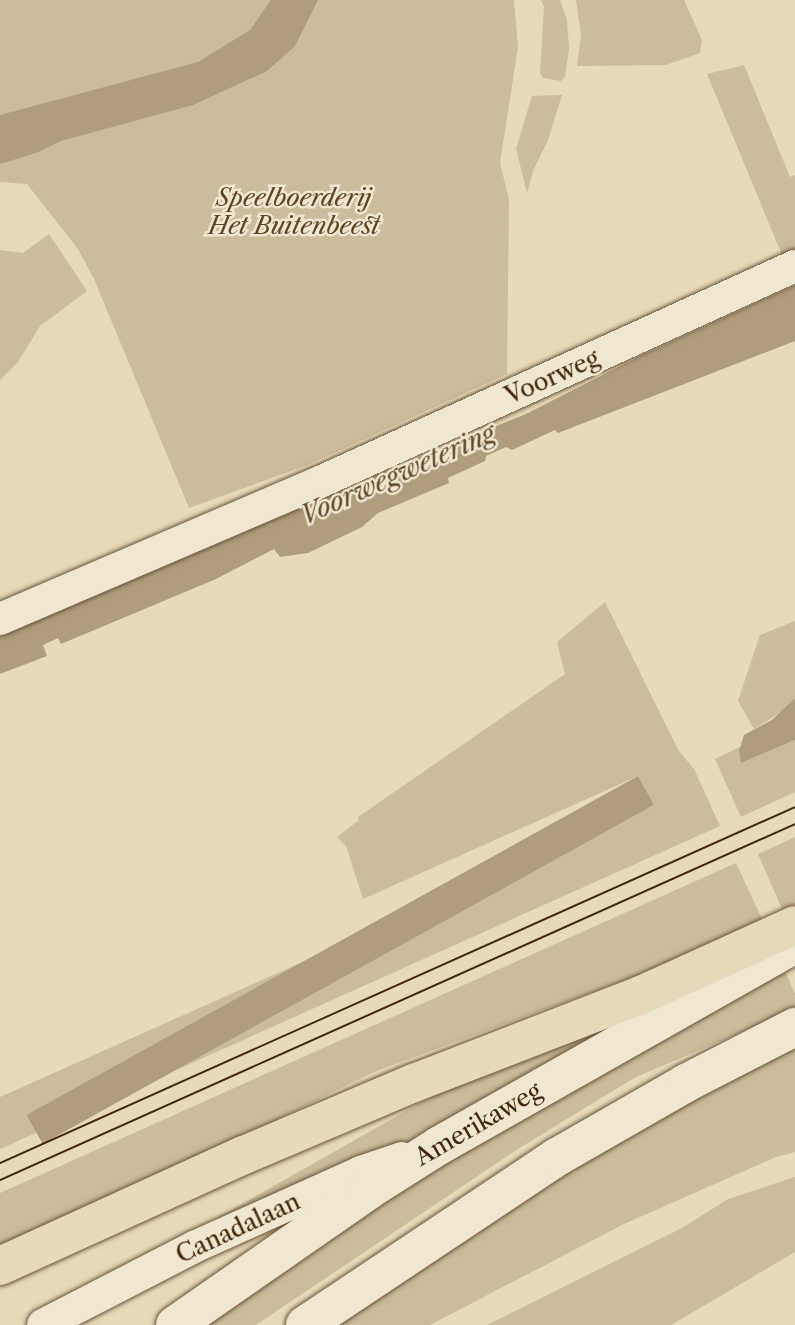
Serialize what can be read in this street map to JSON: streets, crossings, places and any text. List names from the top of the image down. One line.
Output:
{"streets":{"main road":["Amerikaweg"],"street":["Voorweg","Canadalaan"]},"crossings":[["Amerikaweg","Canadalaan"]],"water":["Voorwegwetering"],"parks":["Speelboerderij Het Buitenbeest"]}
